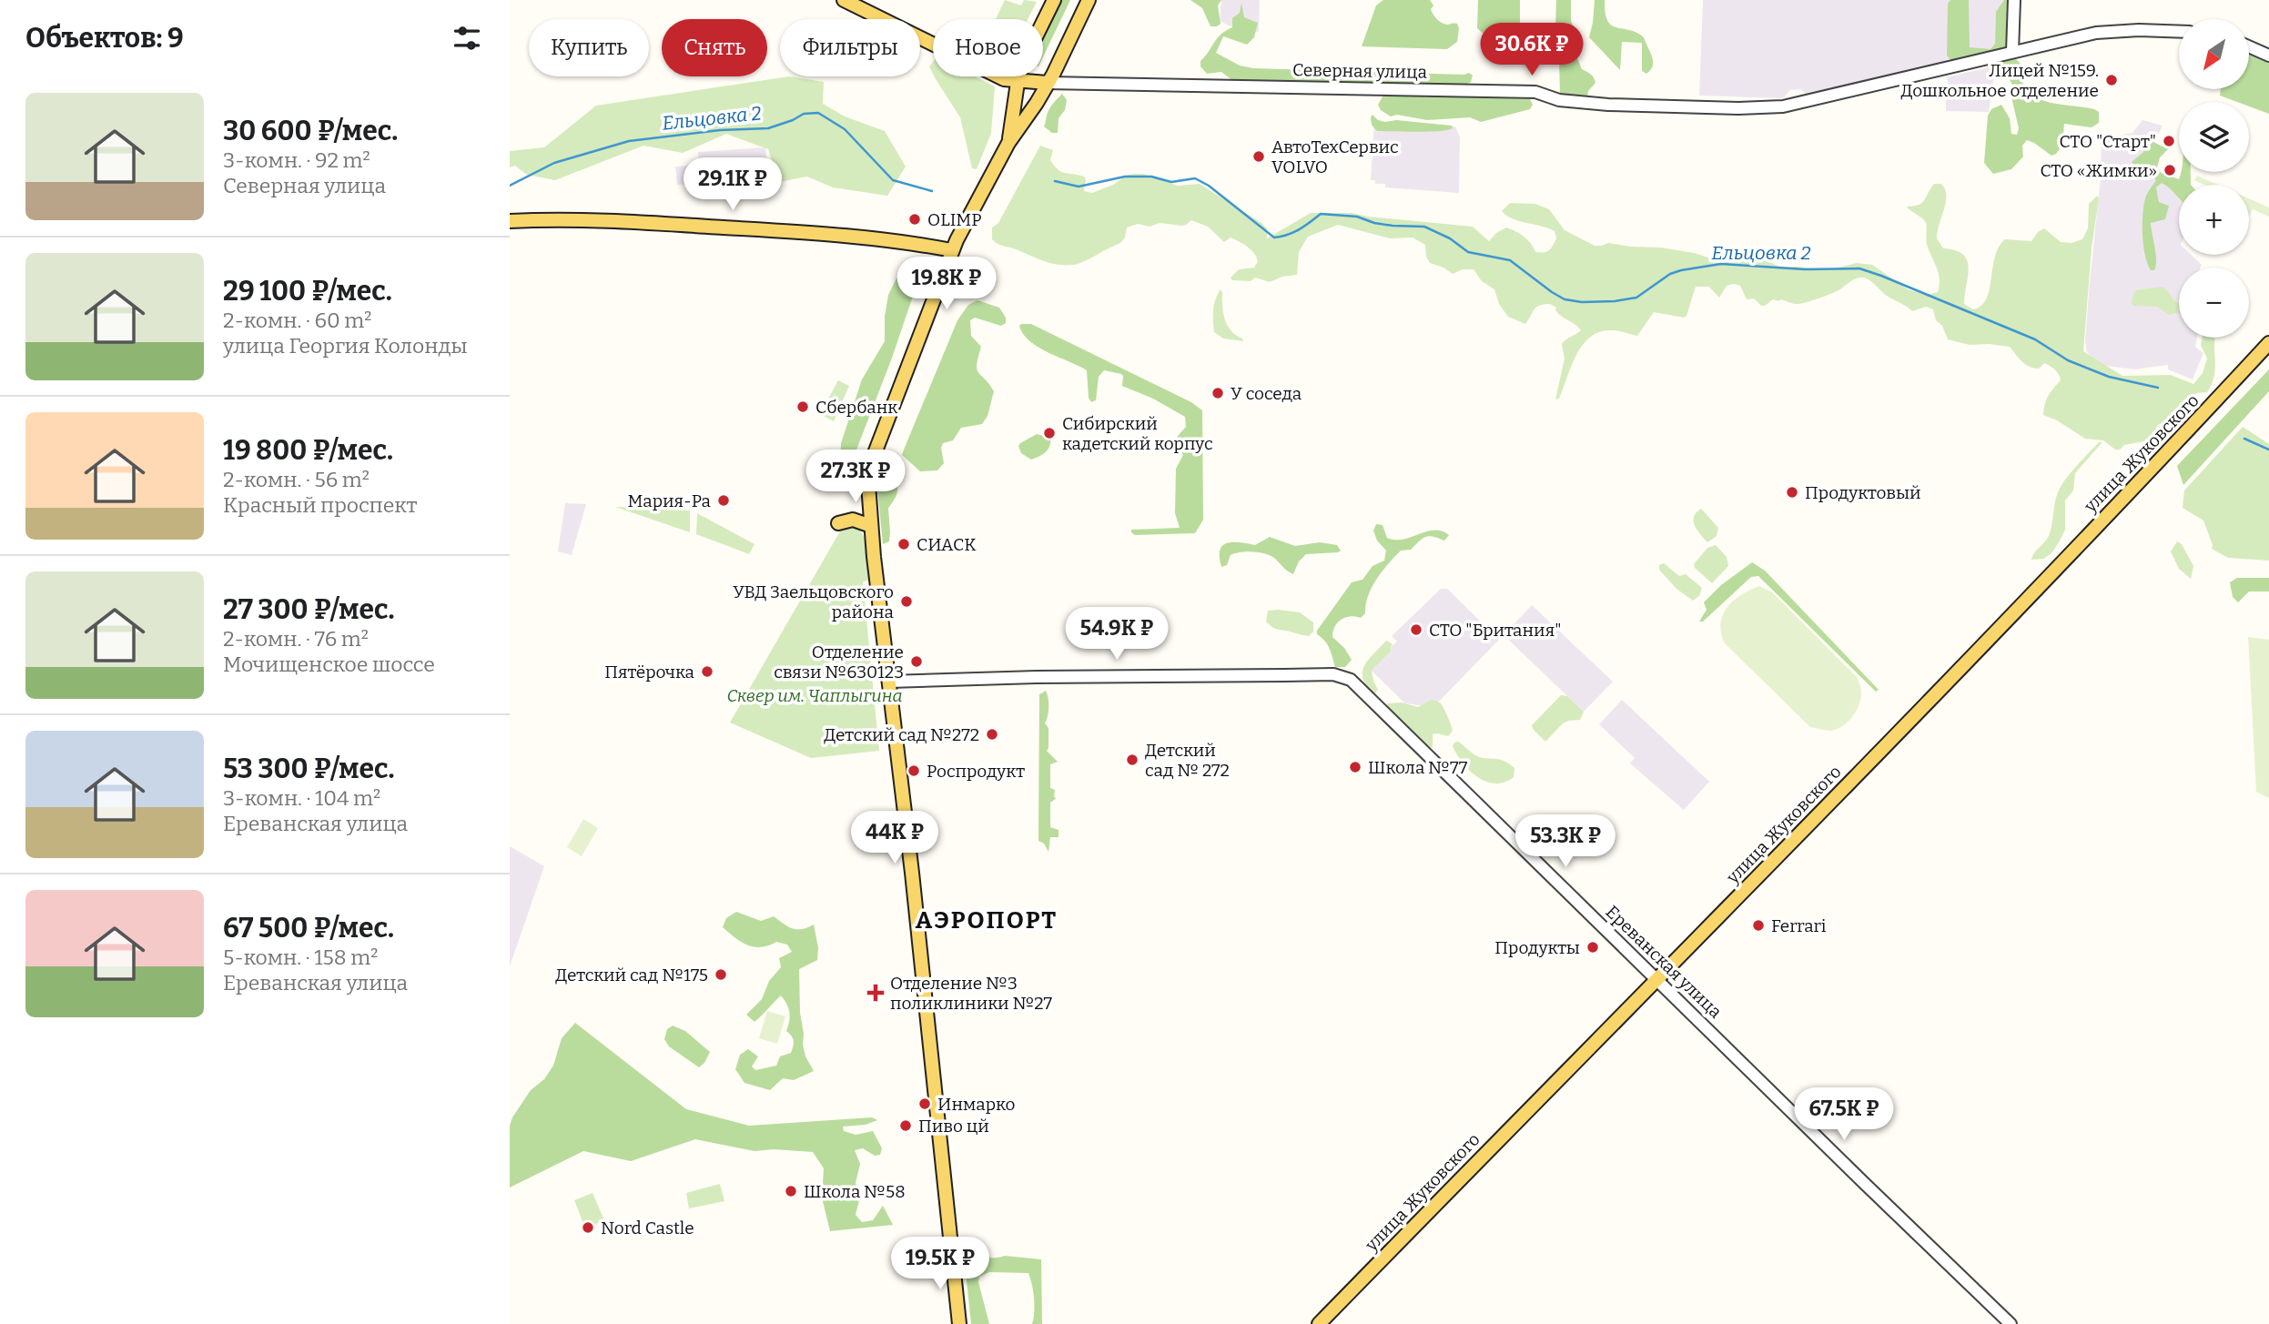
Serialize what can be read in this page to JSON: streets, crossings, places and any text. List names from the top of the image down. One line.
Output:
{"streets":{"main road":["Северная улица","улица Жуковского"],"street":["Ереванская улица"]},"crossings":[["улица Жуковского","Ереванская улица"]],"districts":["АЭРОПОРТ"],"water":["Ельцовка 2"],"parks":["Сквер им. Чаплыгина"],"places":{"other":["Лицей №159. Дошкольное отделение","СТО \"Старт\"","АвтоТехСервис VOLVO","СТО «Жимки»","OLIMP","У соседа","Сбербанк","Сибирский кадетский корпус","Продуктовый","Мария-Ра","СИАСК","УВД Заельцовского района","СТО \"Британия\"","Отделение связи №630123","Пятёрочка","Детский сад №272","Детский сад № 272","Школа №77","Роспродукт","Ferrari","Продукты","Детский сад №175","Инмарко","Пиво цй","Школа №58","Nord Castle"],"health":["Отделение №3 поликлиники №27"]},"north":"bottom left","page":{"heading":"Объектов: 9","map_buttons":["+","−"],"chip":["Купить","Снять","Фильтры","Новое"],"price":["30.6K ₽","29.1K ₽","19.8K ₽","27.3K ₽","54.9K ₽","44K ₽","53.3K ₽","67.5K ₽","19.5K ₽"],"list":[{"name":"30 600 ₽/мес.","note":"3-комн. · 92 m² · Северная улица"},{"name":"29 100 ₽/мес.","note":"2-комн. · 60 m² · улица Георгия Колонды"},{"name":"19 800 ₽/мес.","note":"2-комн. · 56 m² · Красный проспект"},{"name":"27 300 ₽/мес.","note":"2-комн. · 76 m² · Мочищенское шоссе"},{"name":"53 300 ₽/мес.","note":"3-комн. · 104 m² · Ереванская улица"},{"name":"67 500 ₽/мес.","note":"5-комн. · 158 m² · Ереванская улица"}]}}
